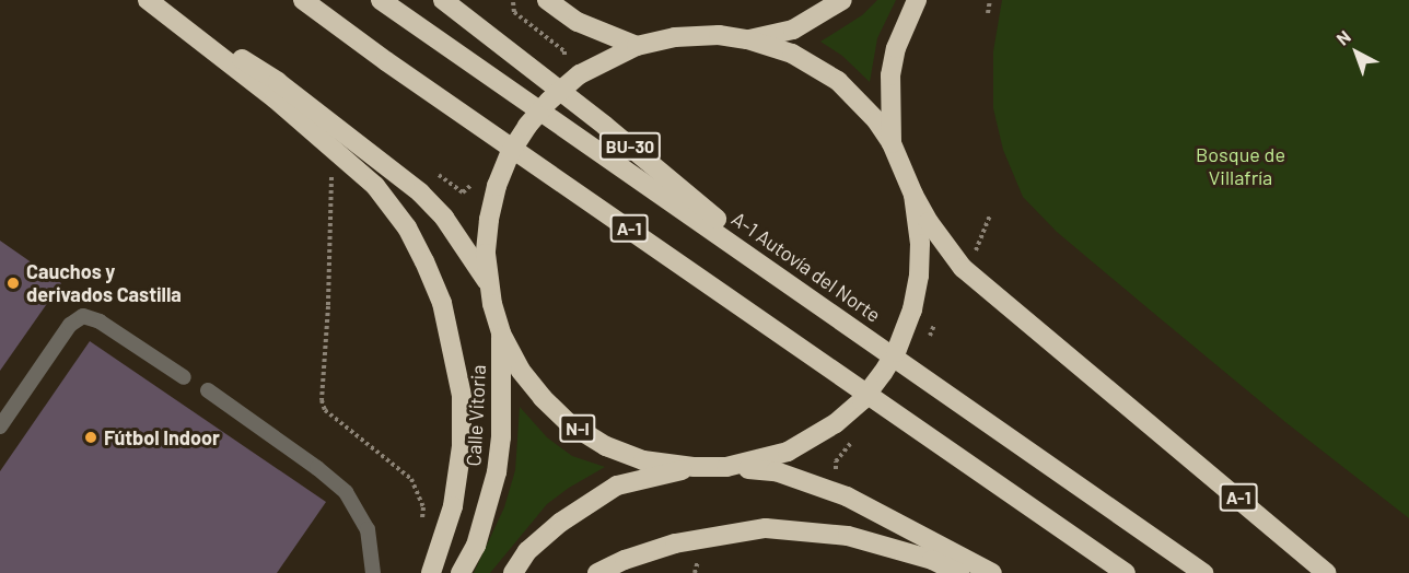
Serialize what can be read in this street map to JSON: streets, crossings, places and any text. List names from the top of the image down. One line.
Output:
{"streets":{"highway":["BU-30","A-1","A-1 Autovía del Norte","Calle Vitoria","N-I"]},"crossings":[["BU-30","A-1 Autovía del Norte"],["A-1","N-I"],["Calle Vitoria","N-I"]],"parks":["Bosque de Villafría"],"places":["Cauchos y derivados Castilla","Fútbol Indoor"],"north":"top left"}
